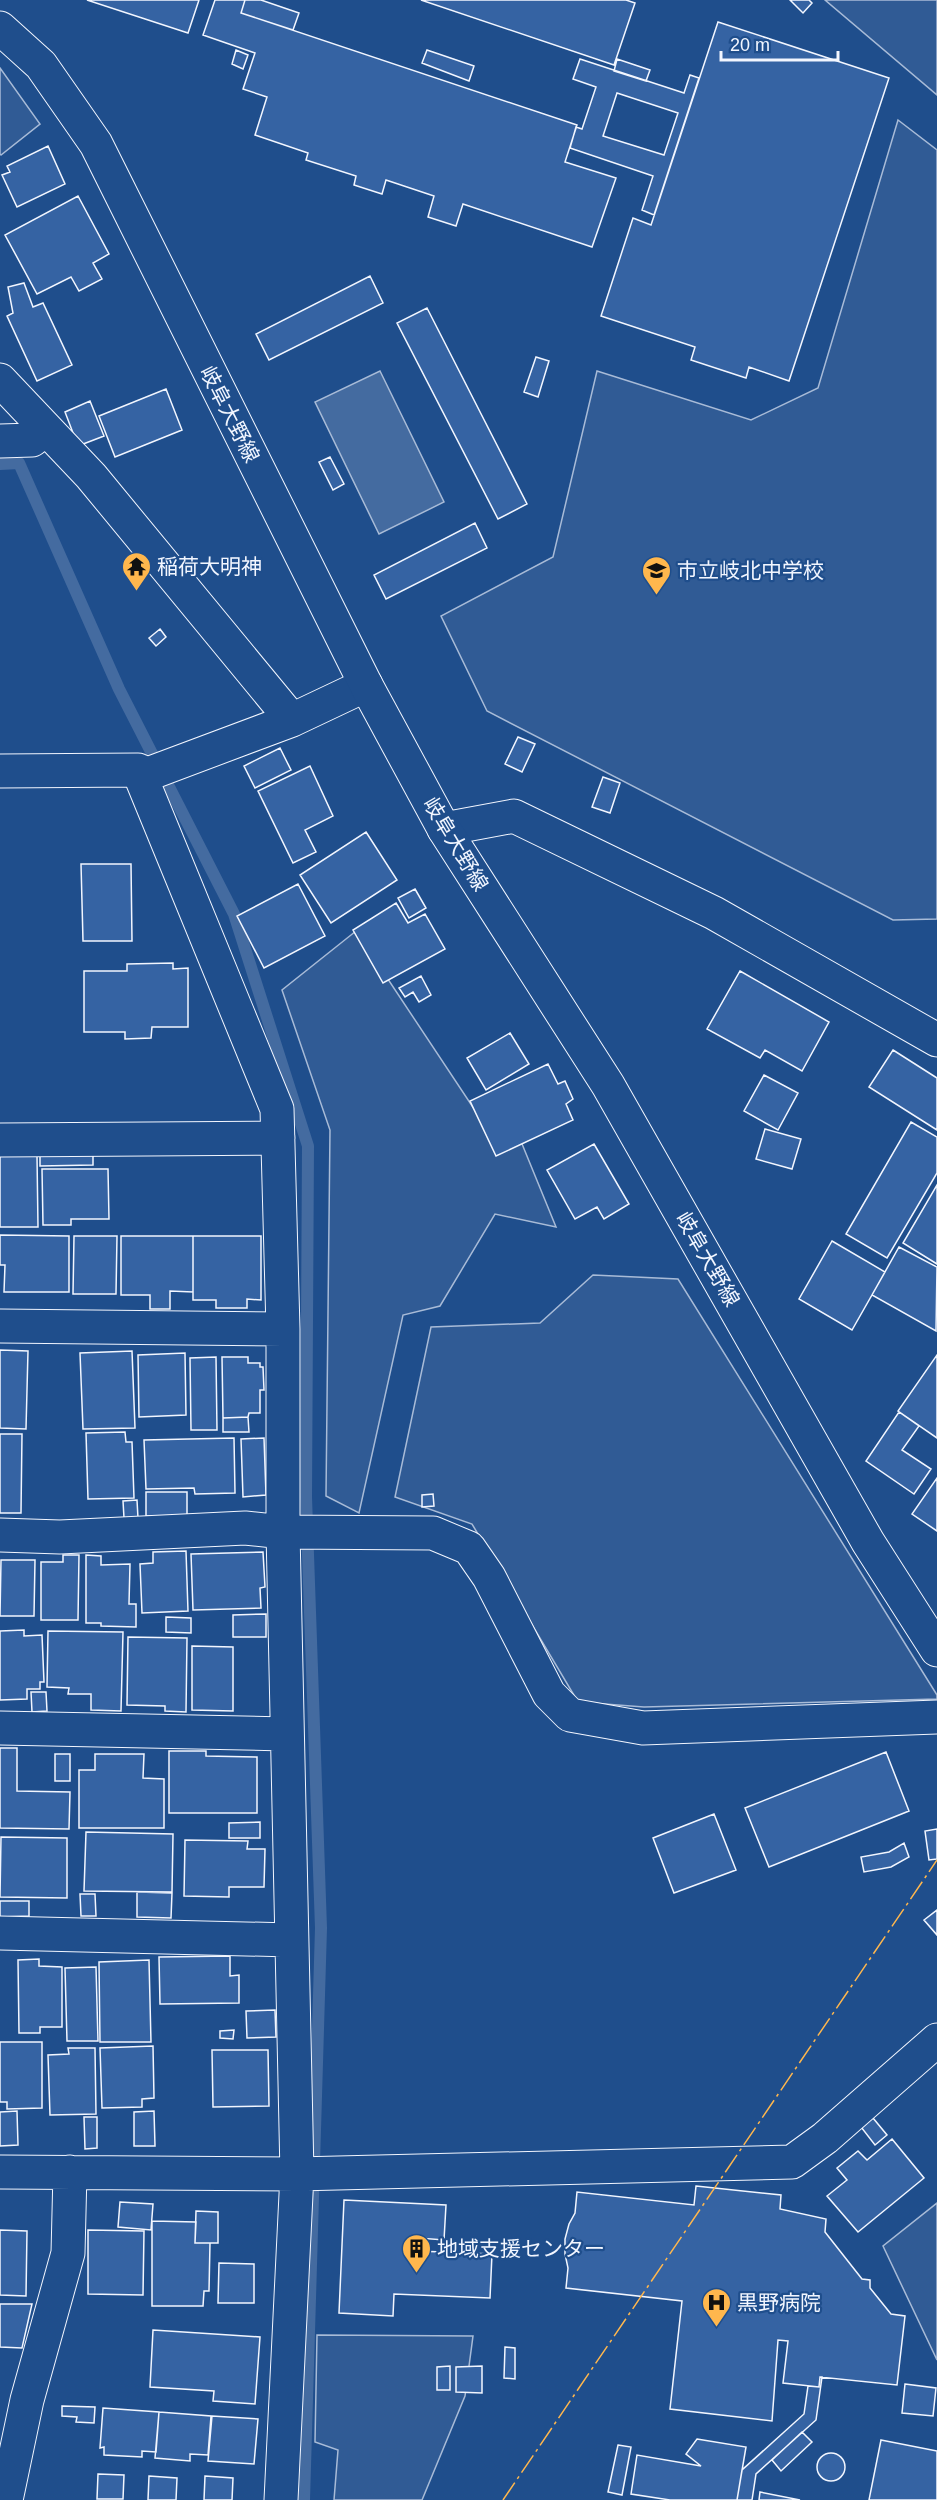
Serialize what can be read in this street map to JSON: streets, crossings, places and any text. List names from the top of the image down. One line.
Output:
{"streets":{"street":["岐阜大野線"]},"places":{"temple":["稲荷大明神"],"school or university":["市立岐北中学校"],"building":["地域支援センター"],"hospital":["黒野病院"]},"scale_bar":"20 m"}
